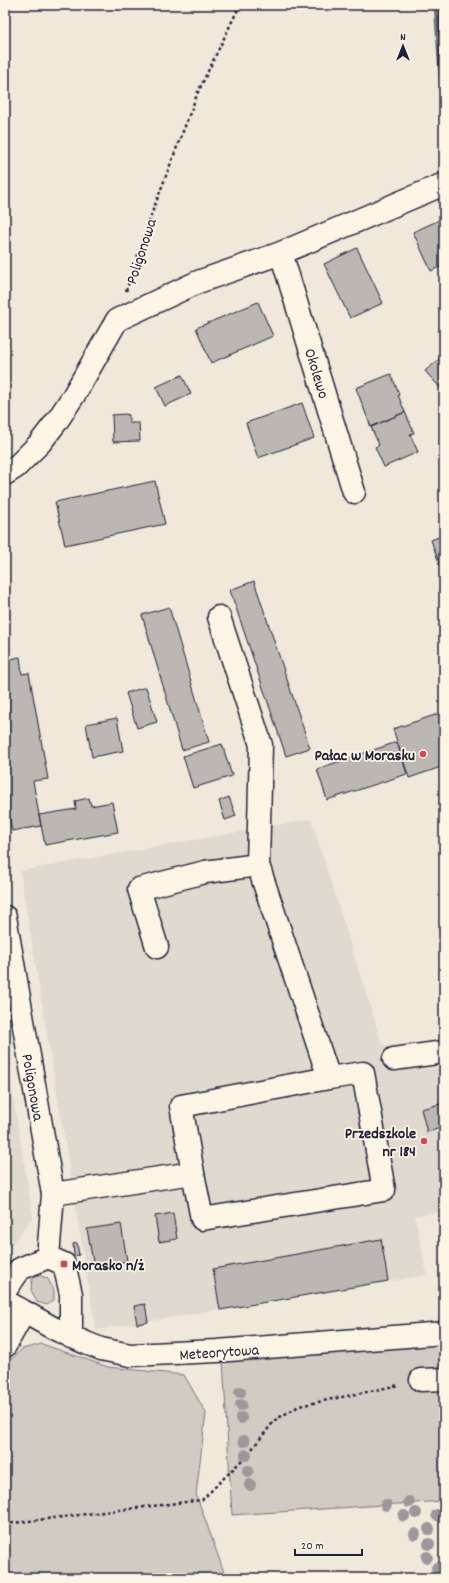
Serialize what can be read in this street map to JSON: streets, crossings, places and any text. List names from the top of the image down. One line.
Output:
{"streets":{"street":["Poligonowa","Okolewo","Meteorytowa"]},"places":{"other":["Pałac w Morasku","Przedszkole nr 184"],"transit":["Morasko n/ż"]},"scale_bar":"20 m","north":"top"}
